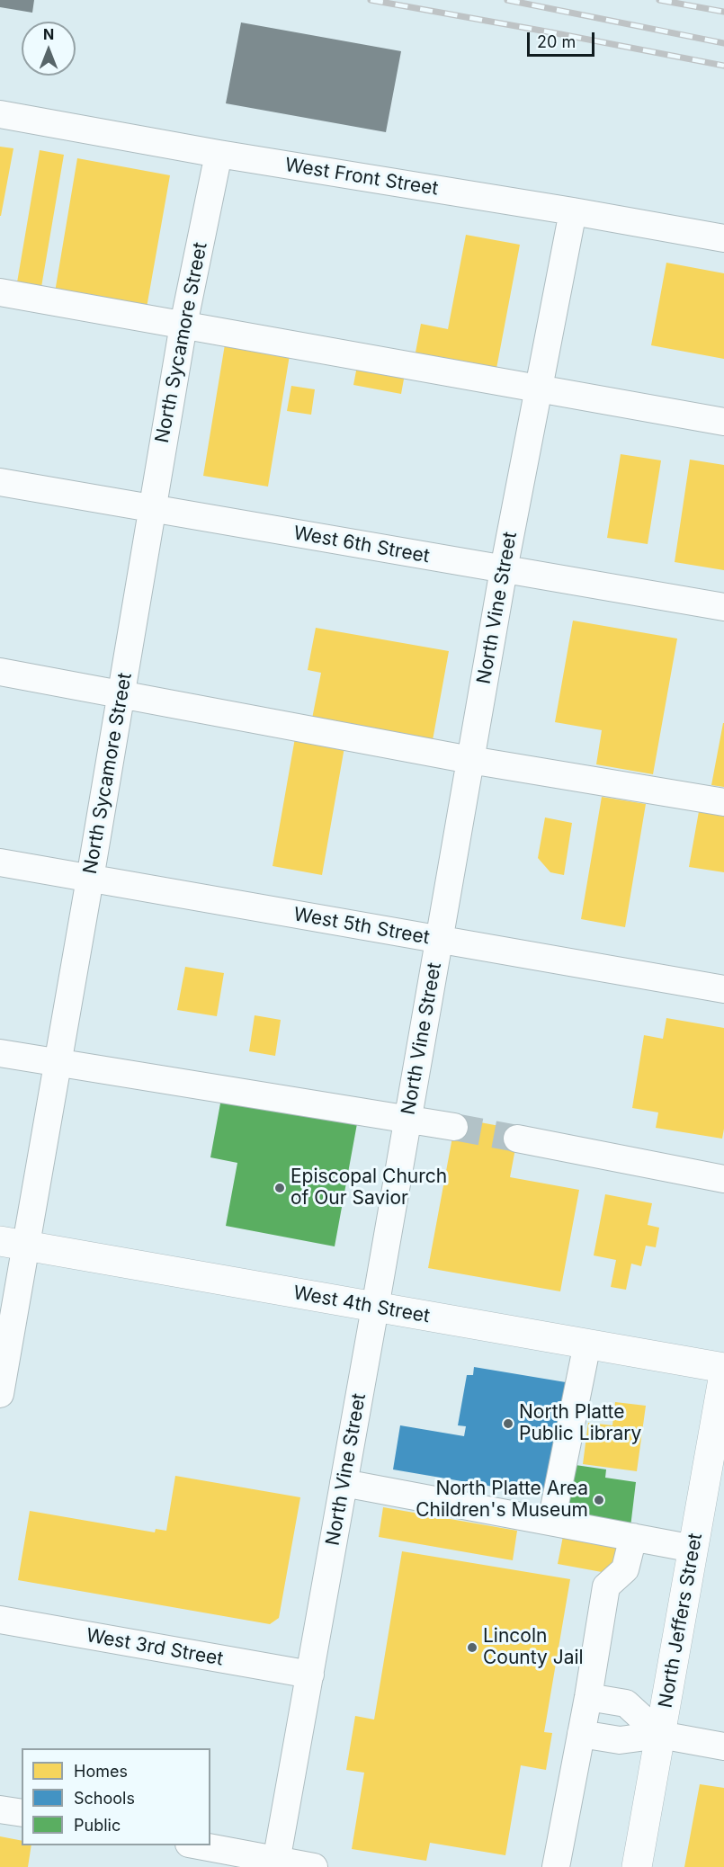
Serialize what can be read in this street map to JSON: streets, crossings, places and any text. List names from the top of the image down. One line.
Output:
{"streets":{"main road":["West 4th Street","North Jeffers Street"],"street":["West Front Street","North Sycamore Street","West 6th Street","North Vine Street","West 5th Street","West 3rd Street"]},"crossings":[["West Front Street","North Sycamore Street"],["West Front Street","North Vine Street"],["North Sycamore Street","West 6th Street"],["North Sycamore Street","West 5th Street"],["North Sycamore Street","West 4th Street"],["West 6th Street","North Vine Street"],["North Vine Street","West 5th Street"],["North Vine Street","West 4th Street"],["North Vine Street","West 3rd Street"]],"places":["Episcopal Church of Our Savior","North Platte Public Library","North Platte Area Children's Museum","Lincoln County Jail"],"legend":["Homes","Schools","Public"],"scale_bar":"20 m","north":"top"}
